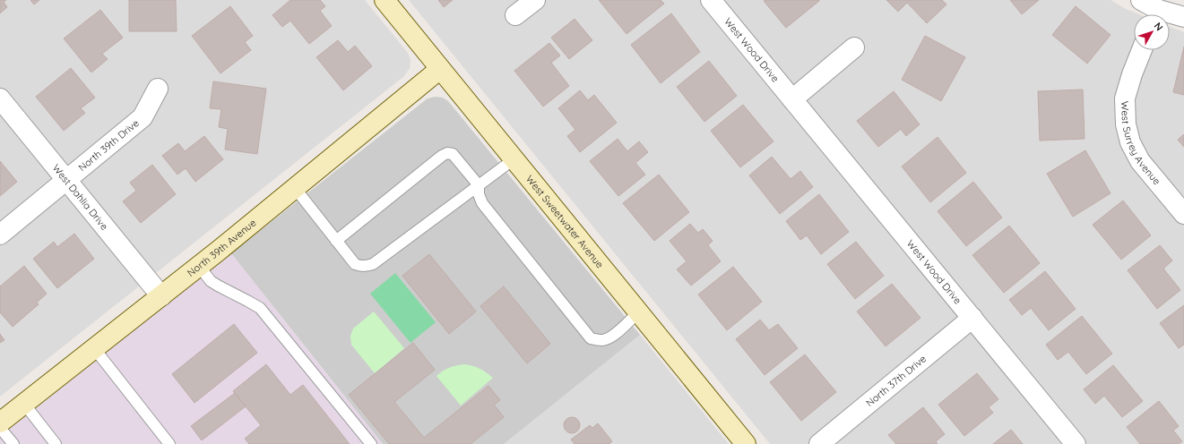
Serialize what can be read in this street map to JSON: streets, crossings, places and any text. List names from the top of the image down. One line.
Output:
{"streets":{"street":["West Wood Drive","West Surrey Avenue","North 39th Drive","West Dahlia Drive","West Sweetwater Avenue","North 39th Avenue","North 37th Drive"]},"crossings":[["West Wood Drive","North 37th Drive"],["North 39th Drive","West Dahlia Drive"],["West Dahlia Drive","North 39th Avenue"],["West Sweetwater Avenue","North 39th Avenue"]],"north":"top right"}
